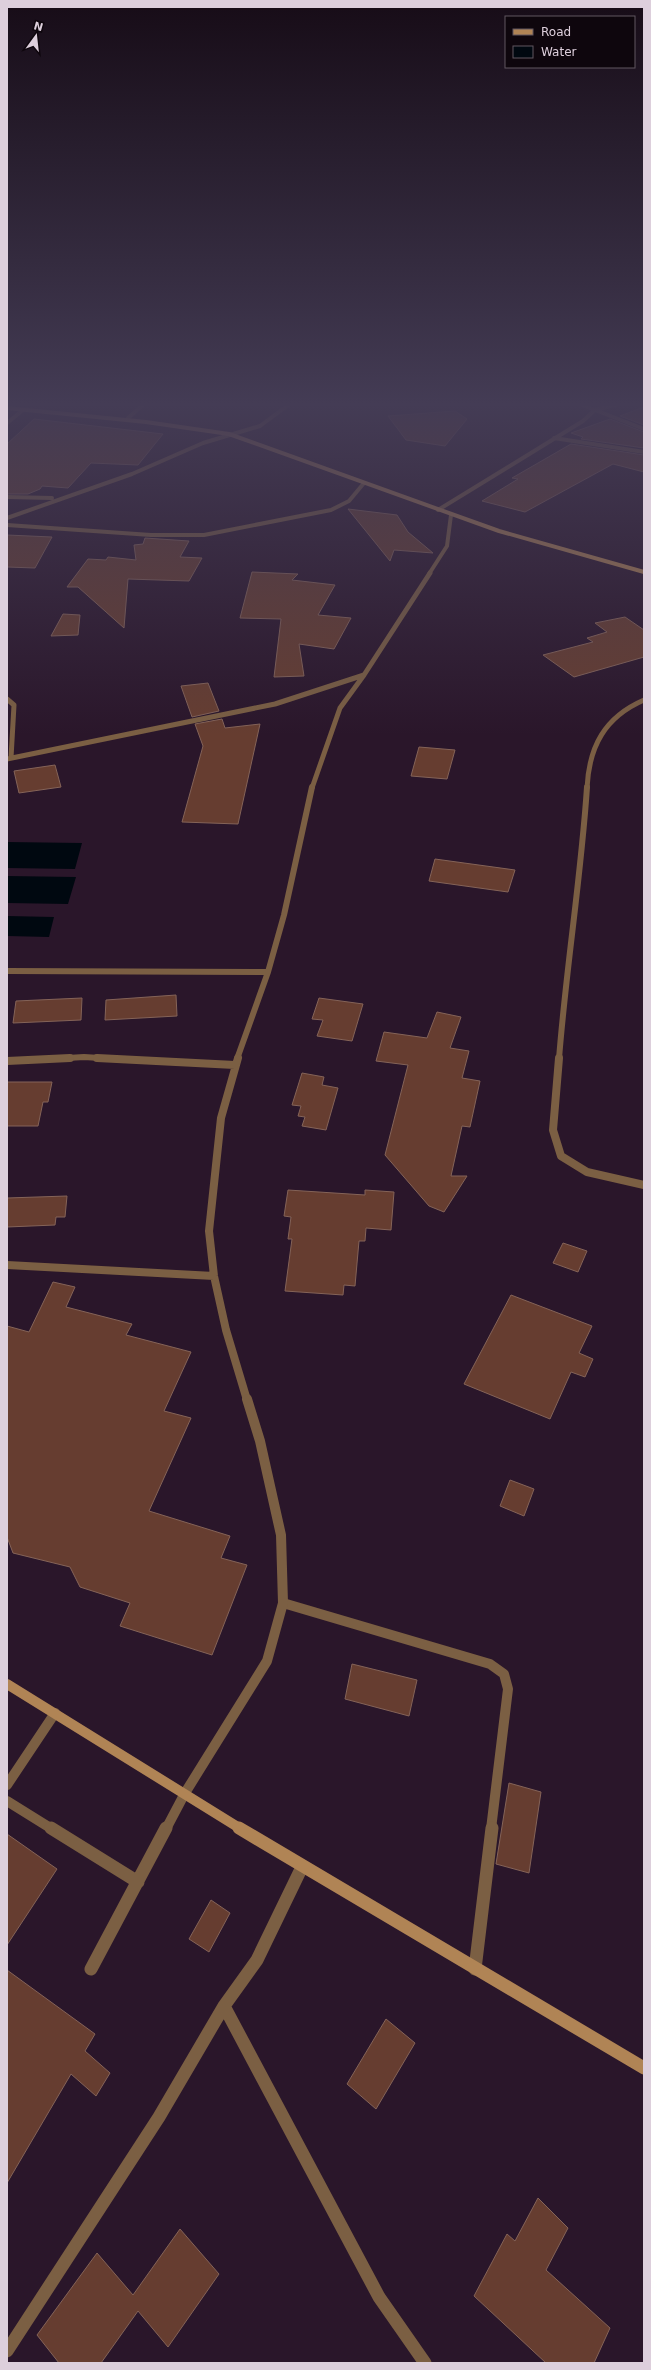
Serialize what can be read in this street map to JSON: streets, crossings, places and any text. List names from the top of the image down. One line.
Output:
{"legend":["Road","Water"],"north":"top"}
